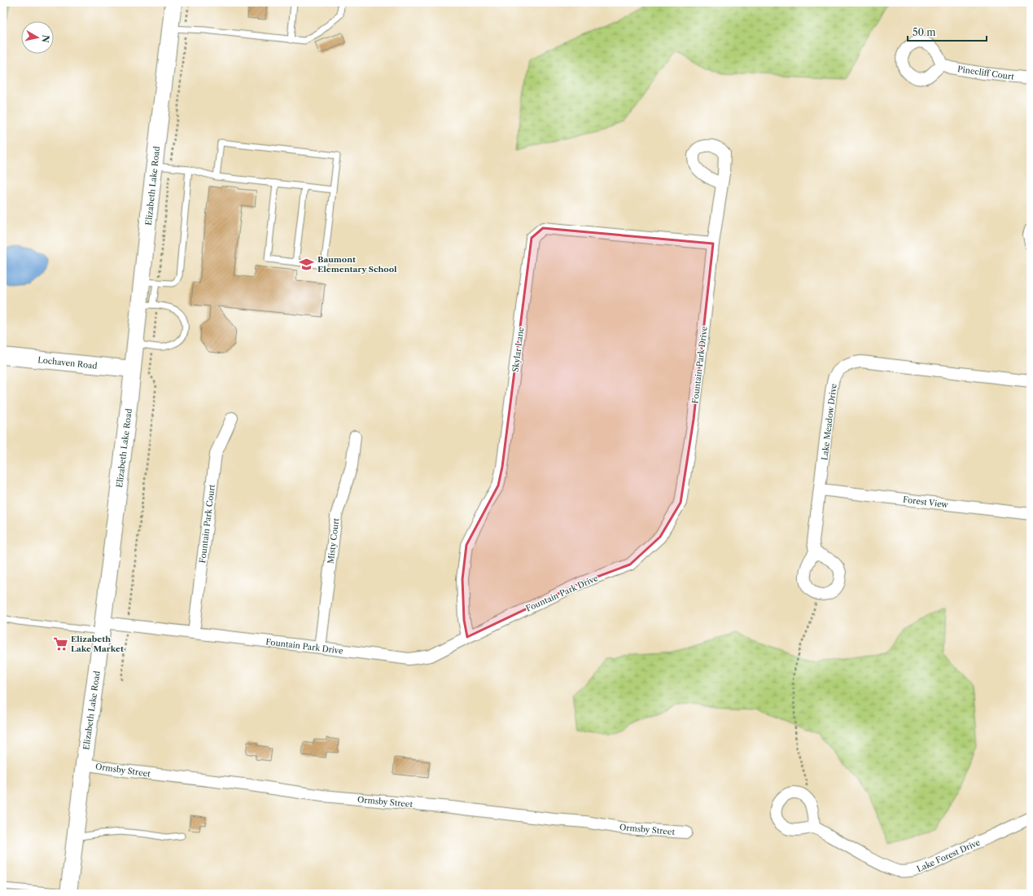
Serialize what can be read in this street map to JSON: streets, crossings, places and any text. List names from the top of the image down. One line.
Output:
{"streets":{"street":["Pinecliff Court","Elizabeth Lake Road","Skylar Lane","Lochaven Road","Fountain Park Drive","Lake Meadow Drive","Forest View","Fountain Park Court","Misty Court","Ormsby Street","Lake Forest Drive"]},"crossings":[["Elizabeth Lake Road","Lochaven Road"],["Elizabeth Lake Road","Fountain Park Drive"],["Elizabeth Lake Road","Ormsby Street"],["Skylar Lane","Fountain Park Drive"],["Fountain Park Drive","Fountain Park Court"],["Fountain Park Drive","Misty Court"],["Lake Meadow Drive","Forest View"]],"places":{"school or university":["Baumont Elementary School"],"supermarket":["Elizabeth Lake Market"]},"scale_bar":"50 m","north":"right"}
